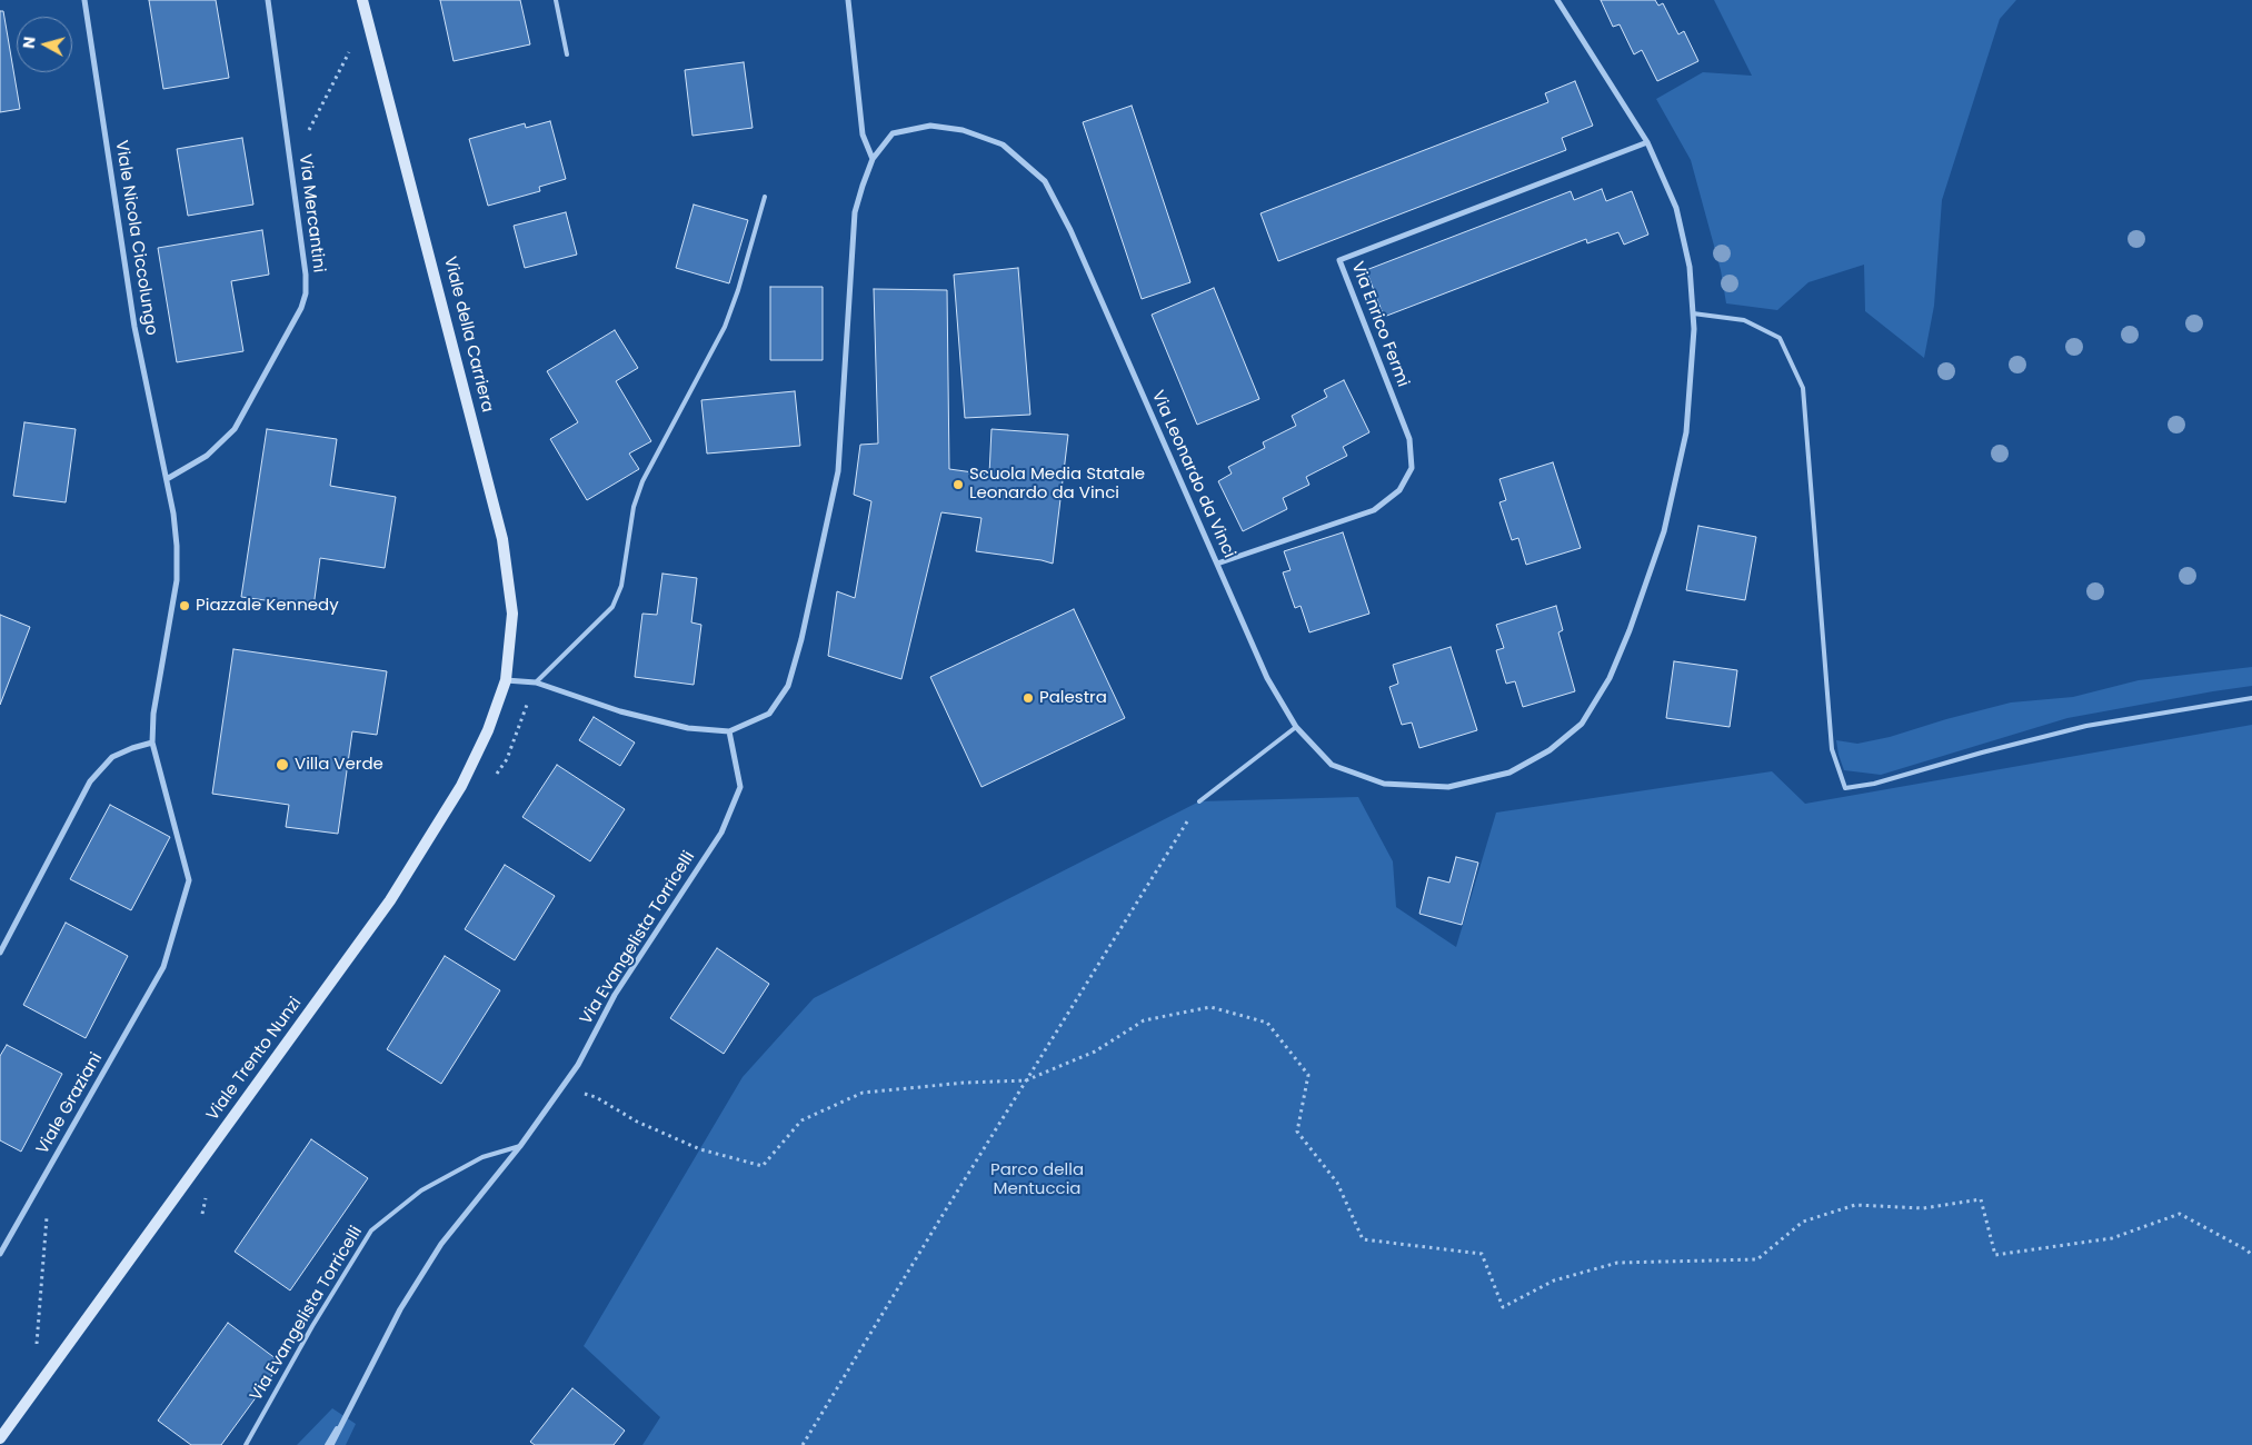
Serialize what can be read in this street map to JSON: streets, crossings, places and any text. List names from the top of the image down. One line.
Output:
{"streets":{"main road":["Viale della Carriera","Viale Trento Nunzi"],"street":["Via Mercantini","Viale Nicola Ciccolungo","Via Enrico Fermi","Via Leonardo da Vinci","Via Evangelista Torricelli","Viale Graziani"]},"crossings":[["Via Mercantini","Viale Nicola Ciccolungo"],["Via Enrico Fermi","Via Leonardo da Vinci"],["Viale della Carriera","Via Leonardo da Vinci"],["Viale della Carriera","Viale Trento Nunzi"],["Via Leonardo da Vinci","Via Evangelista Torricelli"],["Via Leonardo da Vinci","Viale Trento Nunzi"]],"parks":["Parco della Mentuccia"],"places":["Scuola Media Statale Leonardo da Vinci","Piazzale Kennedy","Palestra","Villa Verde"],"north":"left"}
